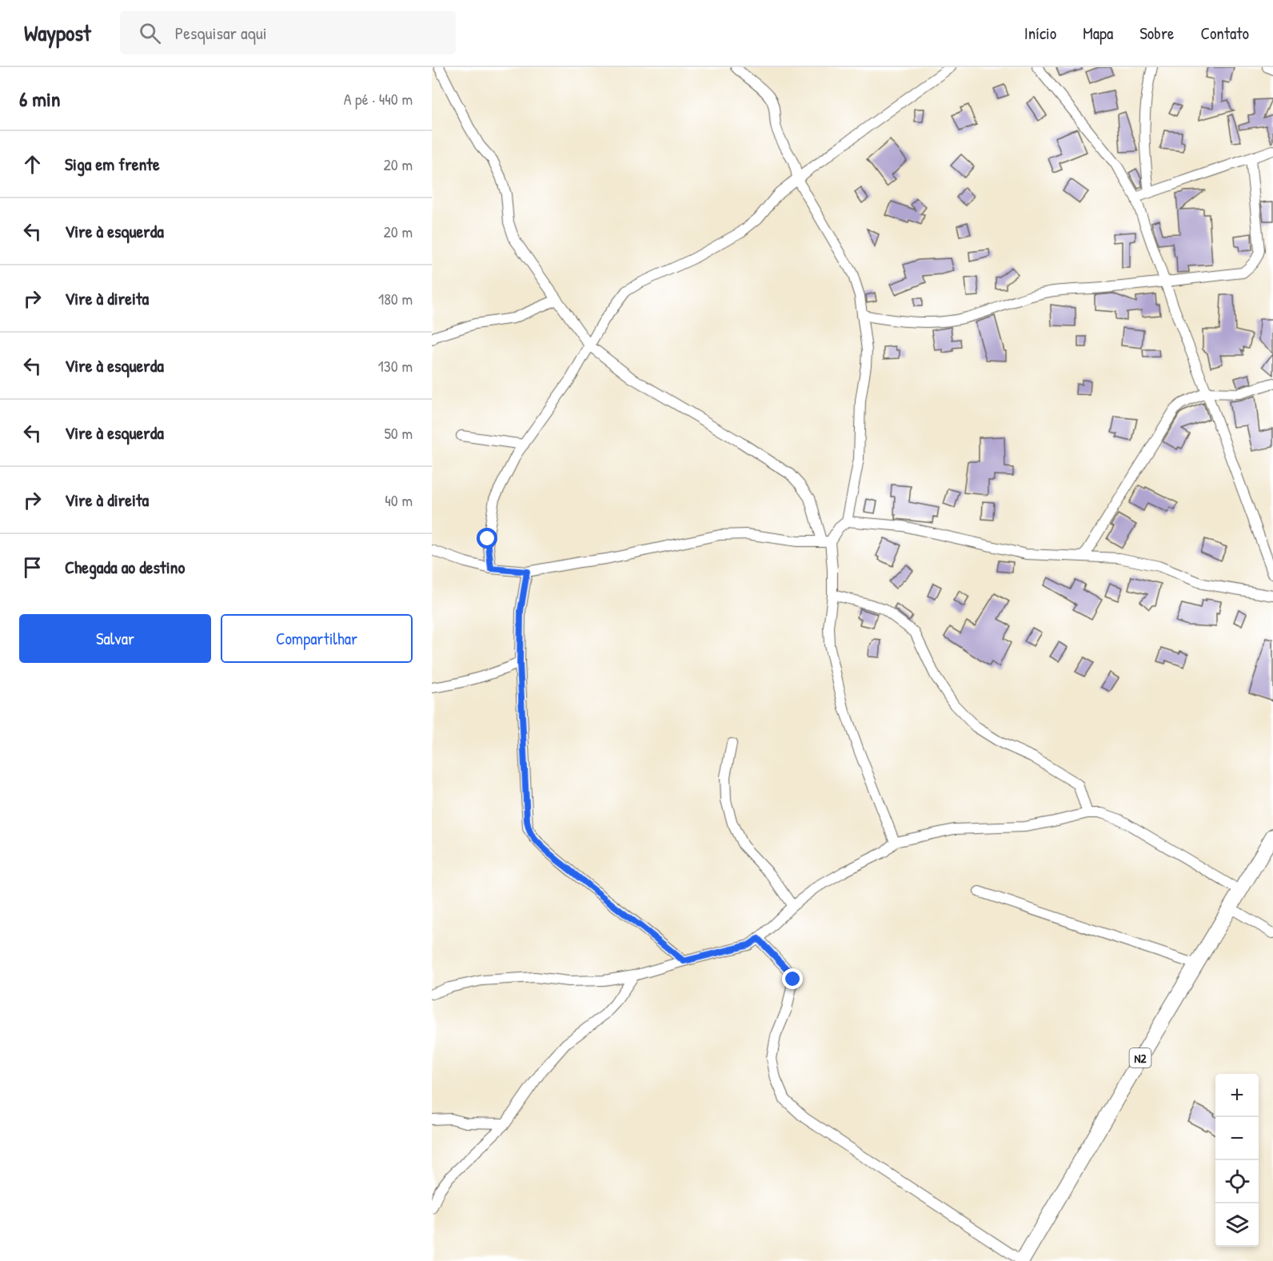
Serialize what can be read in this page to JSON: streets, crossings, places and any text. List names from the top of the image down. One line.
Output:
{"streets":{"main road":["N2"]},"page":{"header":"Waypost","search":"Pesquisar aqui","nav":["Início","Mapa","Sobre","Contato"],"heading":["6 min","A pé · 440 m"],"list":[["Siga em frente","20 m"],["Vire à esquerda","20 m"],["Vire à direita","180 m"],["Vire à esquerda","130 m"],["Vire à esquerda","50 m"],["Vire à direita","40 m"],"Chegada ao destino"],"buttons":["Salvar","Compartilhar"],"map_buttons":["+","−"]}}
